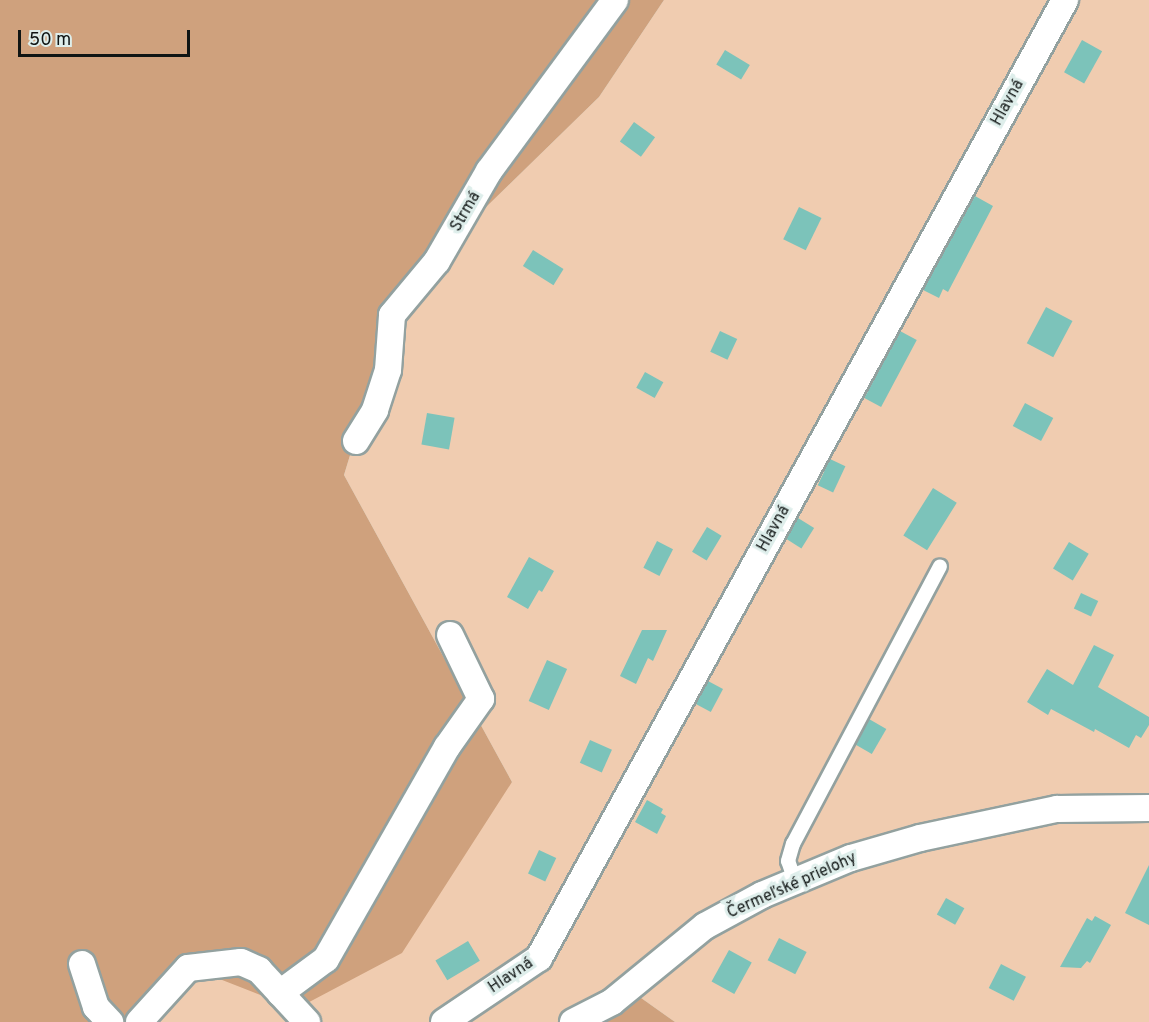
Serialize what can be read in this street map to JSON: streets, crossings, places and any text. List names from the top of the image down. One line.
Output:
{"streets":{"street":["Hlavná","Strmá","Čermeľské prielohy"]},"scale_bar":"50 m"}
